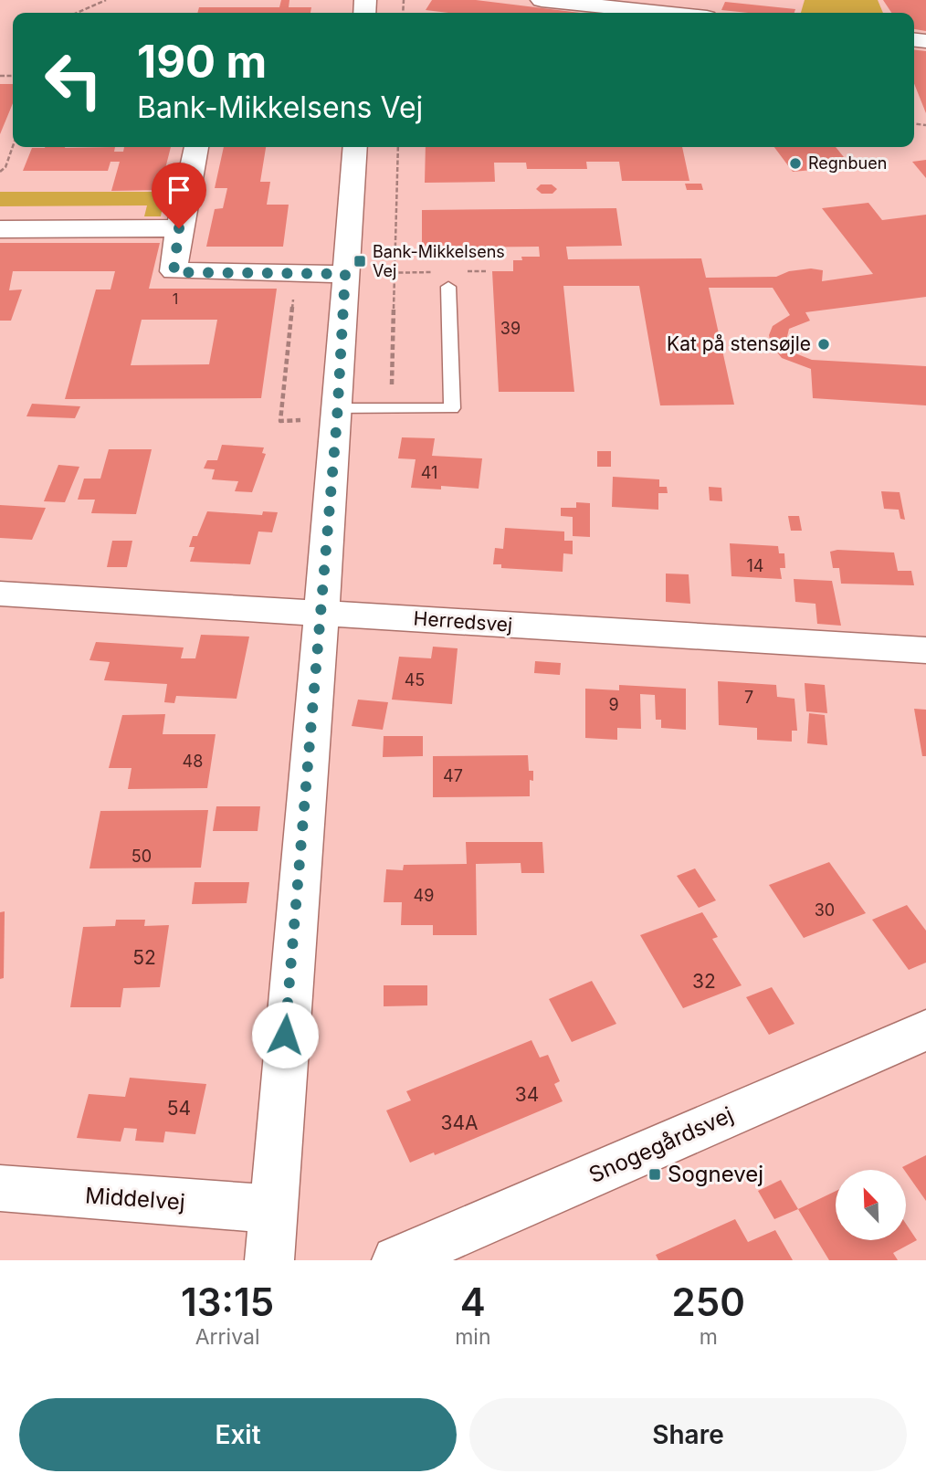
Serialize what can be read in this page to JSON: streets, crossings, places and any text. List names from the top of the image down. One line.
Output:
{"streets":{"street":["Herredsvej","Snogegårdsvej","Middelvej"]},"places":{"other":["Regnbuen","Kat på stensøjle"],"transit":["Bank-Mikkelsens Vej","Sognevej"]},"house_numbers":["1","39","41","14","45","7","9","48","47","50","49","30","52","32","34","54","34A"],"north":"top left","page":{"turn":["190 m","Bank-Mikkelsens Vej"],"eta":["13:15","Arrival","4","min","250","m"],"buttons":["Exit","Share"]}}
